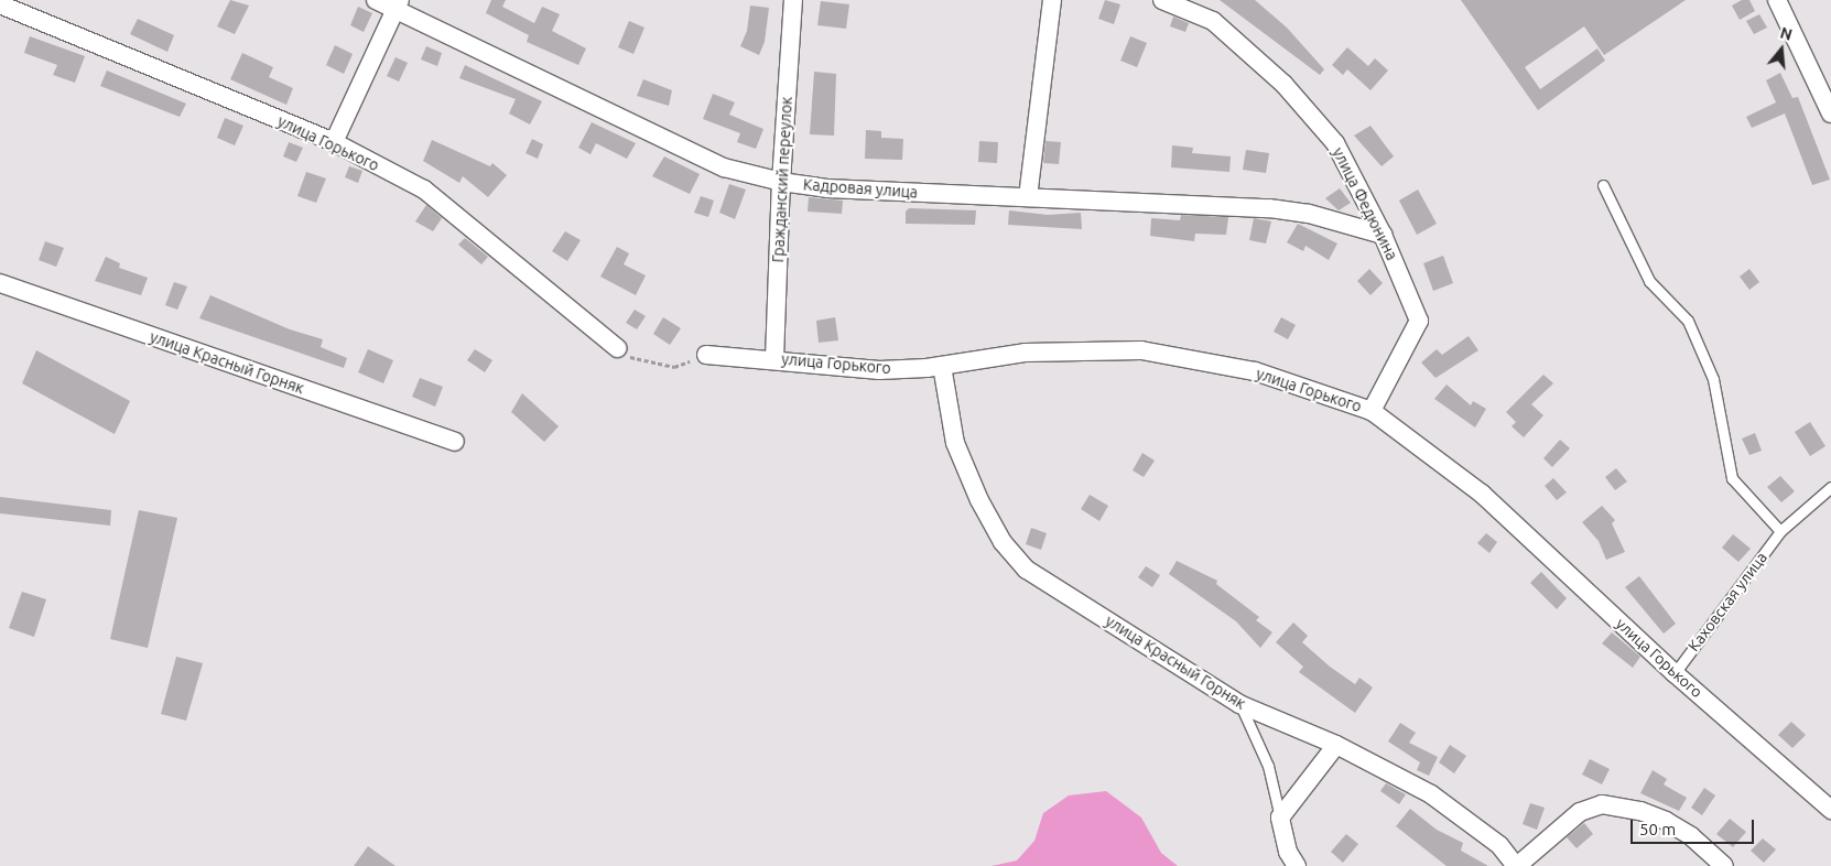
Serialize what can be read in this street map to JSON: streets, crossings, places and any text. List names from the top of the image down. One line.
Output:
{"streets":{"street":["улица Горького","Гражданский переулок","Кадровая улица","улица Федюнина","улица Красный Горняк"],"lane":["Каховская улица"]},"crossings":[["улица Горького","Гражданский переулок"],["улица Горького","улица Федюнина"],["улица Горького","улица Красный Горняк"],["улица Горького","Каховская улица"],["Гражданский переулок","Кадровая улица"],["Кадровая улица","улица Федюнина"]],"scale_bar":"50 m","north":"top"}
